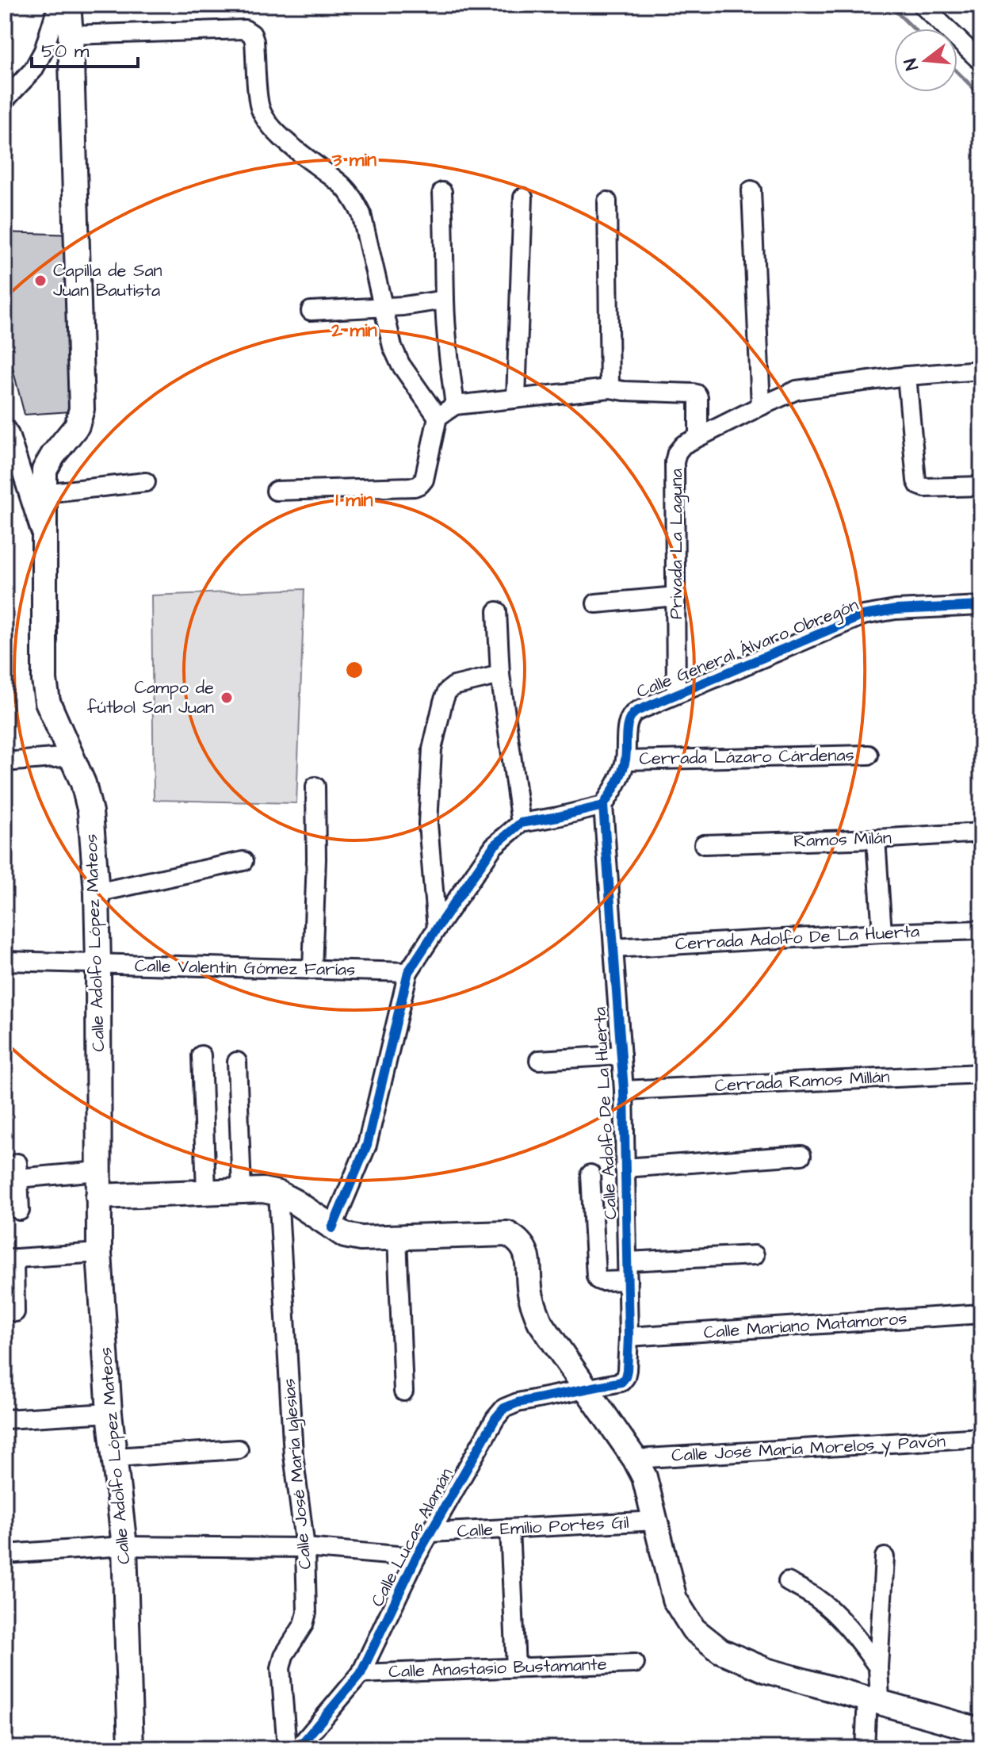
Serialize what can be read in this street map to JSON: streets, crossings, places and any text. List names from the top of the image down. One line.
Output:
{"streets":{"main road":["Calle Adolfo López Mateos"],"street":["Privada La Laguna","Calle General Álvaro Obregón","Cerrada Lázaro Cárdenas","Ramos Milán","Cerrada Adolfo De La Huerta","Calle Valentín Gómez Farías","Cerrada Ramos Millán","Calle Adolfo De La Huerta","Calle Mariano Matamoros","Calle José María Morelos y Pavón","Calle José María Iglesias","Calle Emilio Portes Gil","Calle Lucas Alamán","Calle Anastasio Bustamante"]},"crossings":[["Privada La Laguna","Calle General Álvaro Obregón"],["Calle General Álvaro Obregón","Cerrada Lázaro Cárdenas"],["Calle General Álvaro Obregón","Calle Adolfo De La Huerta"],["Cerrada Adolfo De La Huerta","Calle Adolfo De La Huerta"],["Calle Adolfo López Mateos","Calle Valentín Gómez Farías"],["Cerrada Ramos Millán","Calle Adolfo De La Huerta"],["Calle Adolfo De La Huerta","Calle Mariano Matamoros"],["Calle Adolfo De La Huerta","Calle Lucas Alamán"],["Calle Emilio Portes Gil","Calle Lucas Alamán"],["Calle Lucas Alamán","Calle Anastasio Bustamante"]],"places":["Capilla de San Juan Bautista","Campo de fútbol San Juan"],"scale_bar":"50 m","north":"left","rings":["3 min","2 min","1 min"]}
